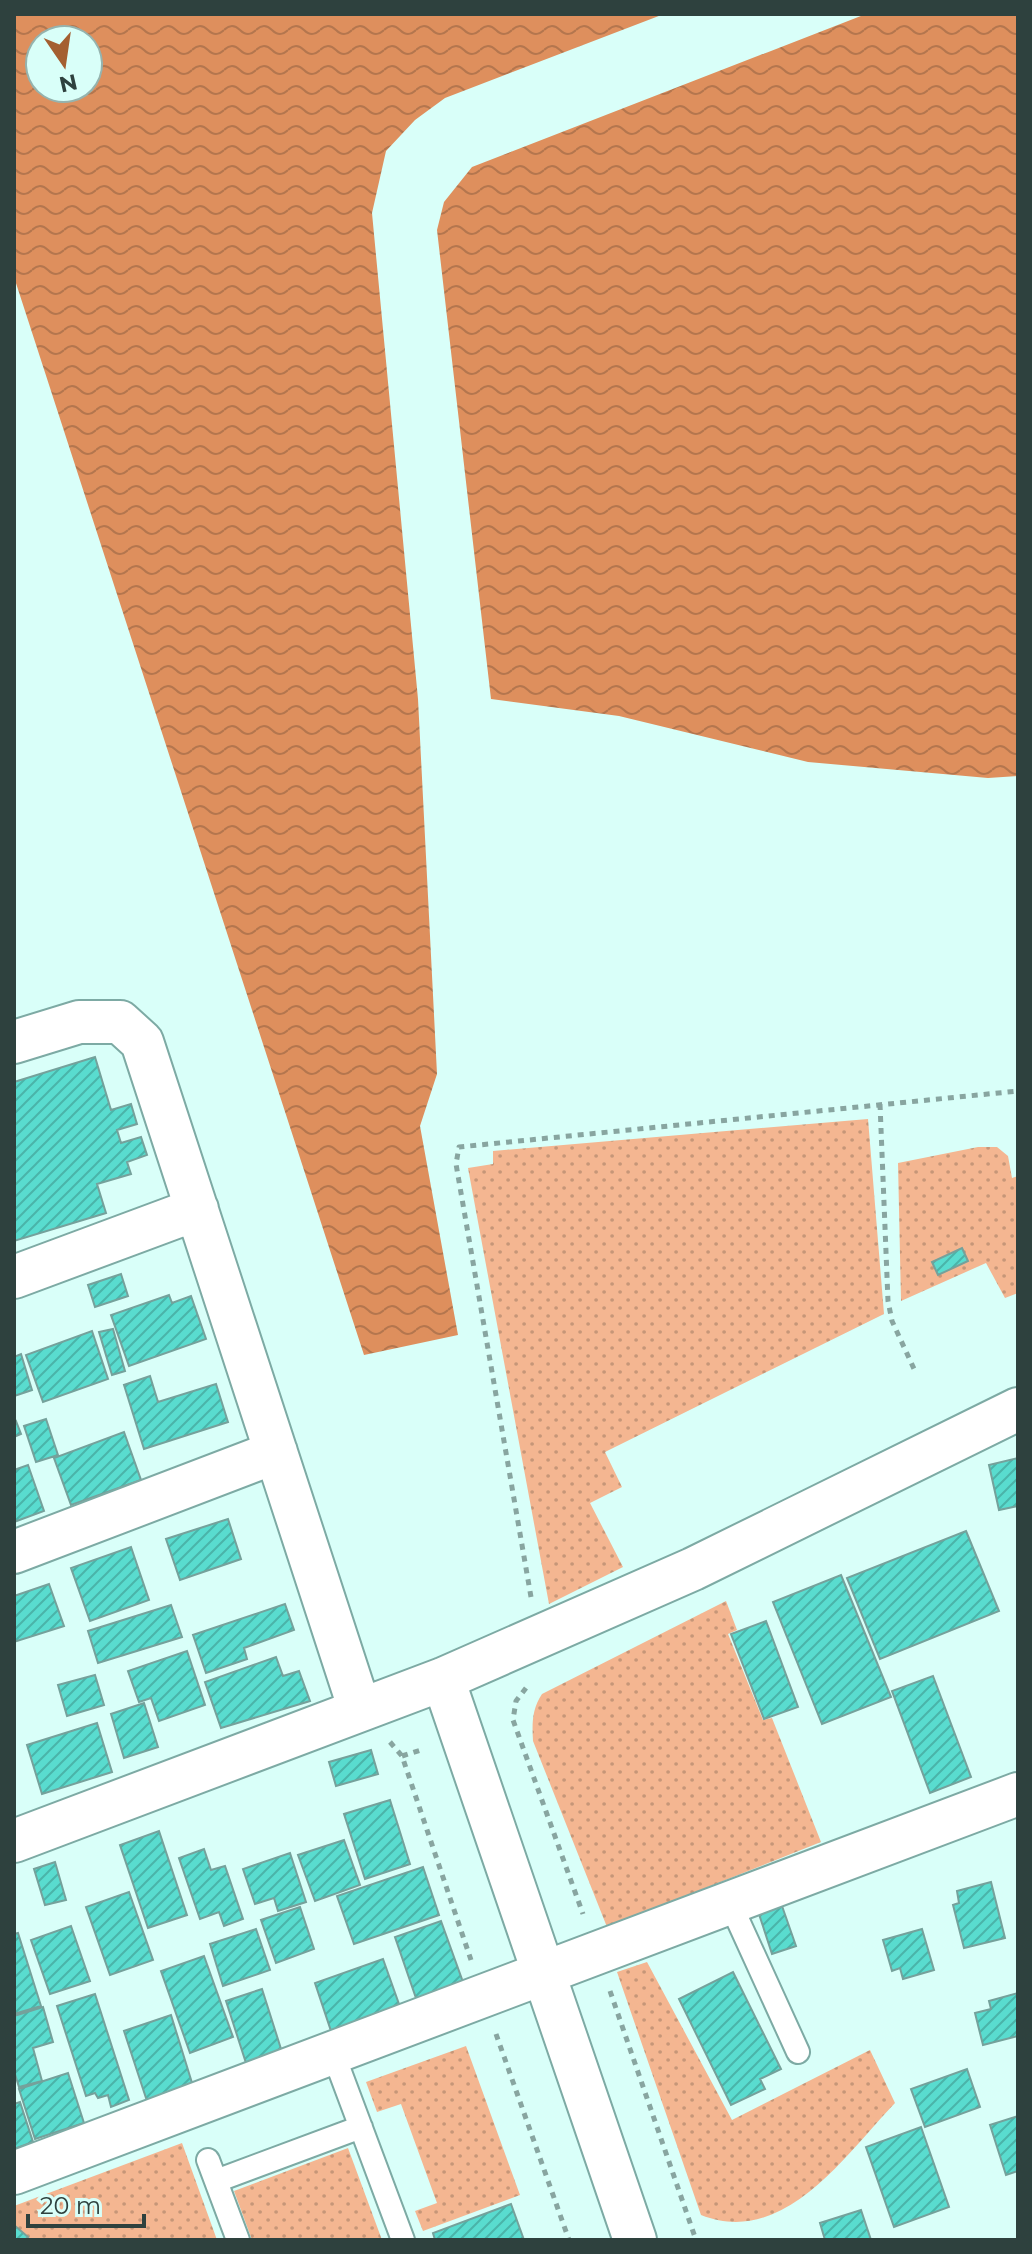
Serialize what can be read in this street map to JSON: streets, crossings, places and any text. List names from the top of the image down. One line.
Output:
{"scale_bar":"20 m","north":"bottom"}
